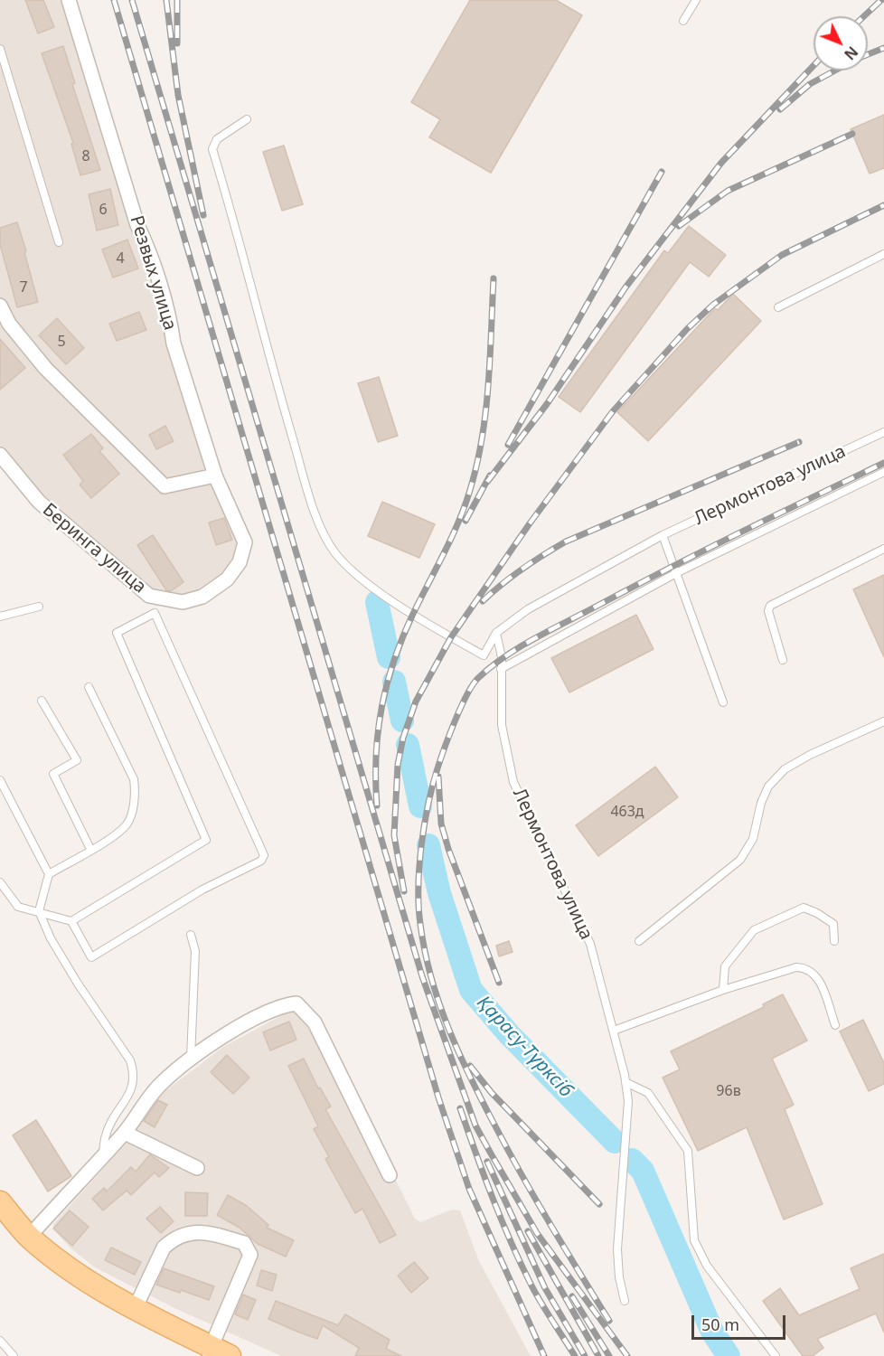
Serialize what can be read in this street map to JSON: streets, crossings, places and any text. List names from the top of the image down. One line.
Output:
{"streets":{"street":["Резвых улица","Беринга улица"],"lane":["Лермонтова улица"]},"crossings":[["Резвых улица","Беринга улица"]],"water":["Қарасу-Түрксіб"],"house_numbers":["8","6","4","7","5","463д","96в"],"scale_bar":"50 m","north":"bottom right"}
